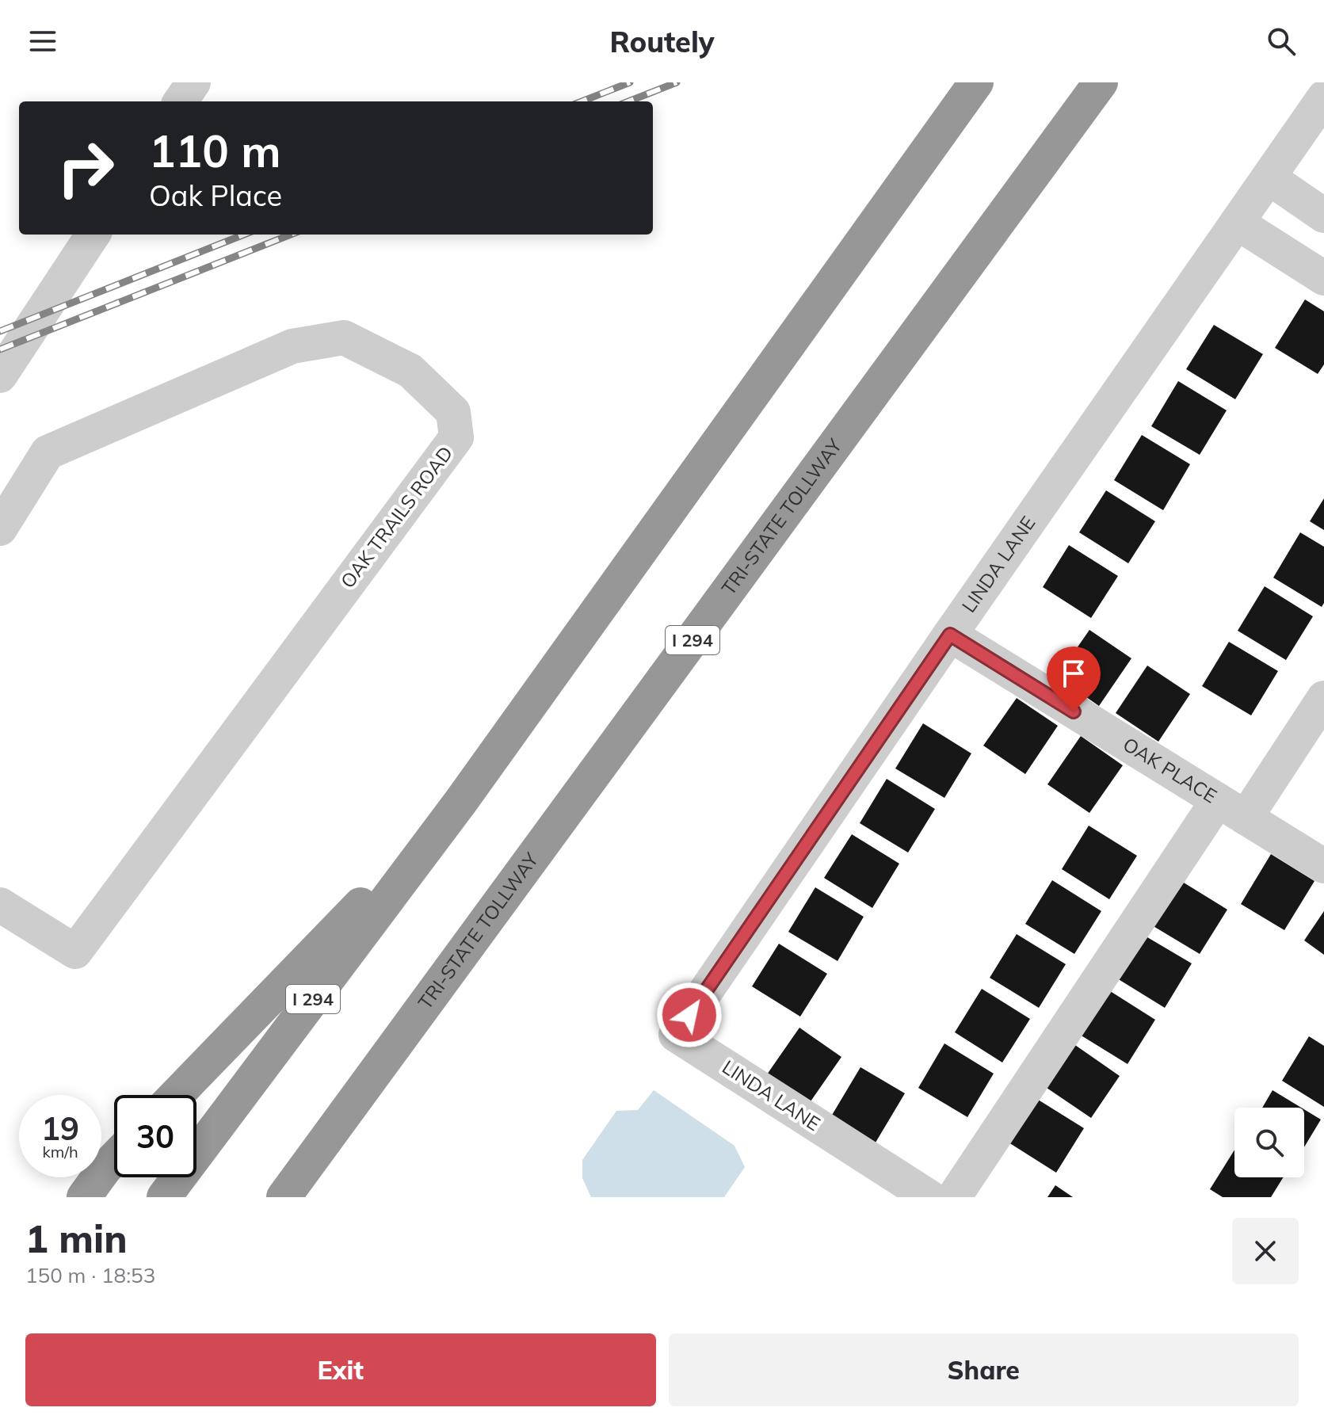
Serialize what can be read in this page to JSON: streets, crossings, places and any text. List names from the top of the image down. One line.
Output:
{"streets":{"highway":["TRI-STATE TOLLWAY","I 294"],"street":["OAK TRAILS ROAD","LINDA LANE","OAK PLACE"]},"crossings":[["LINDA LANE","OAK PLACE"]],"page":{"header":"Routely","turn":["110 m","Oak Place"],"speed":"19 km/h","limit":"30","heading":["1 min","150 m · 18:53"],"buttons":["Exit","Share"]}}
